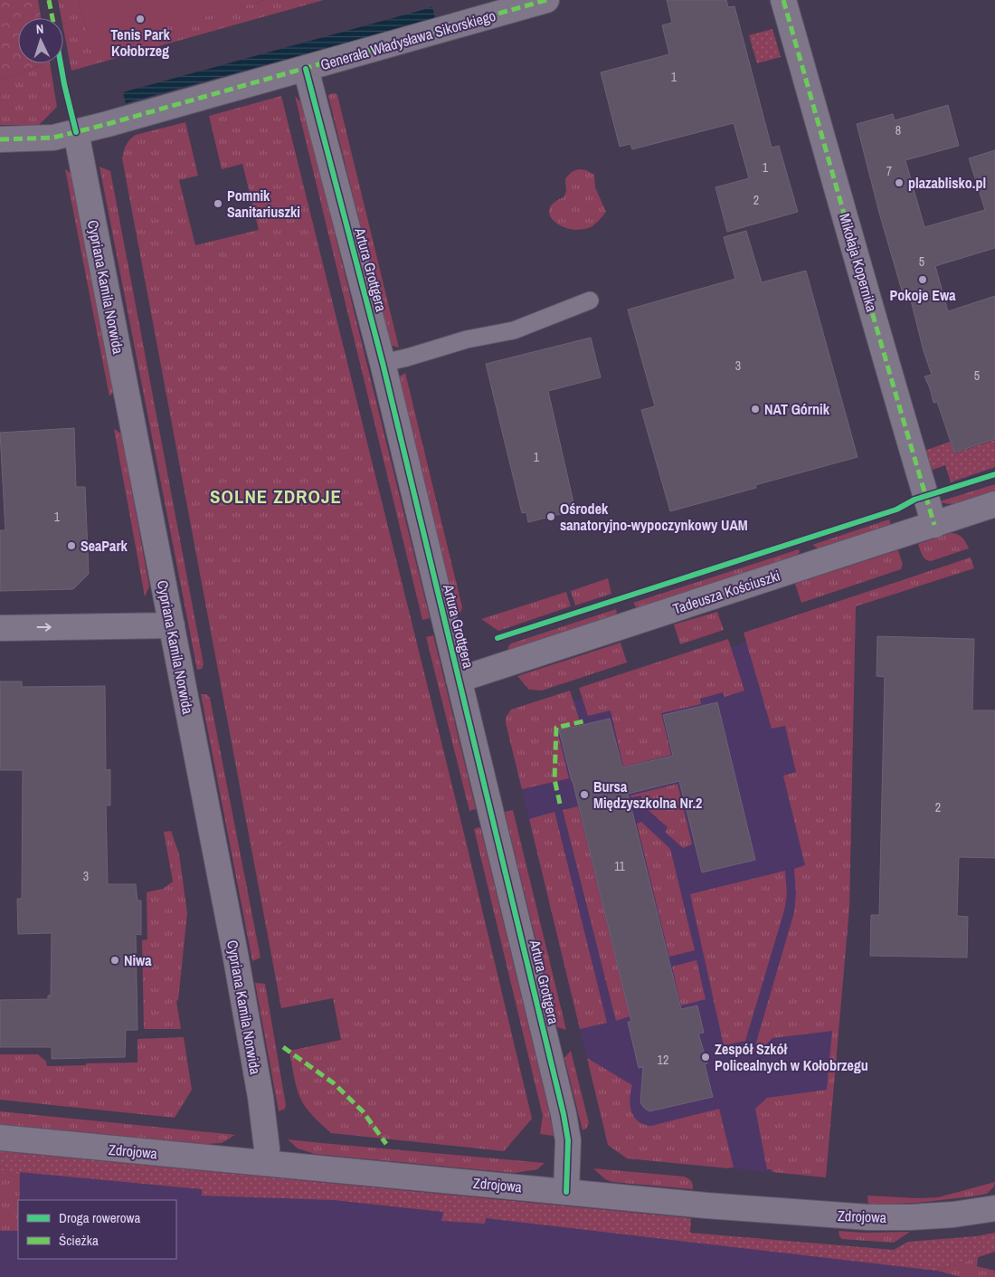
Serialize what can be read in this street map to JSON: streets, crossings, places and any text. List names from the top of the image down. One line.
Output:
{"streets":{"street":["Generała Władysława Sikorskiego","Mikołaja Kopernika","Artura Grottgera","Cypriana Kamila Norwida","Tadeusza Kościuszki","Zdrojowa"]},"crossings":[["Generała Władysława Sikorskiego","Artura Grottgera"],["Generała Władysława Sikorskiego","Cypriana Kamila Norwida"],["Mikołaja Kopernika","Tadeusza Kościuszki"],["Artura Grottgera","Tadeusza Kościuszki"],["Artura Grottgera","Zdrojowa"],["Cypriana Kamila Norwida","Zdrojowa"]],"districts":["SOLNE ZDROJE"],"places":["Tenis Park Kołobrzeg","plazablisko.pl","Pomnik Sanitariuszki","Pokoje Ewa","NAT Górnik","Ośrodek sanatoryjno-wypoczynkowy UAM","SeaPark","Bursa Międzyszkolna Nr.2","Niwa","Zespół Szkół Policealnych w Kołobrzegu"],"house_numbers":["1","8","1","7","2","5","3","5","1","1","2","11","3","12"],"legend":["Droga rowerowa","Ścieżka"],"north":"top"}
